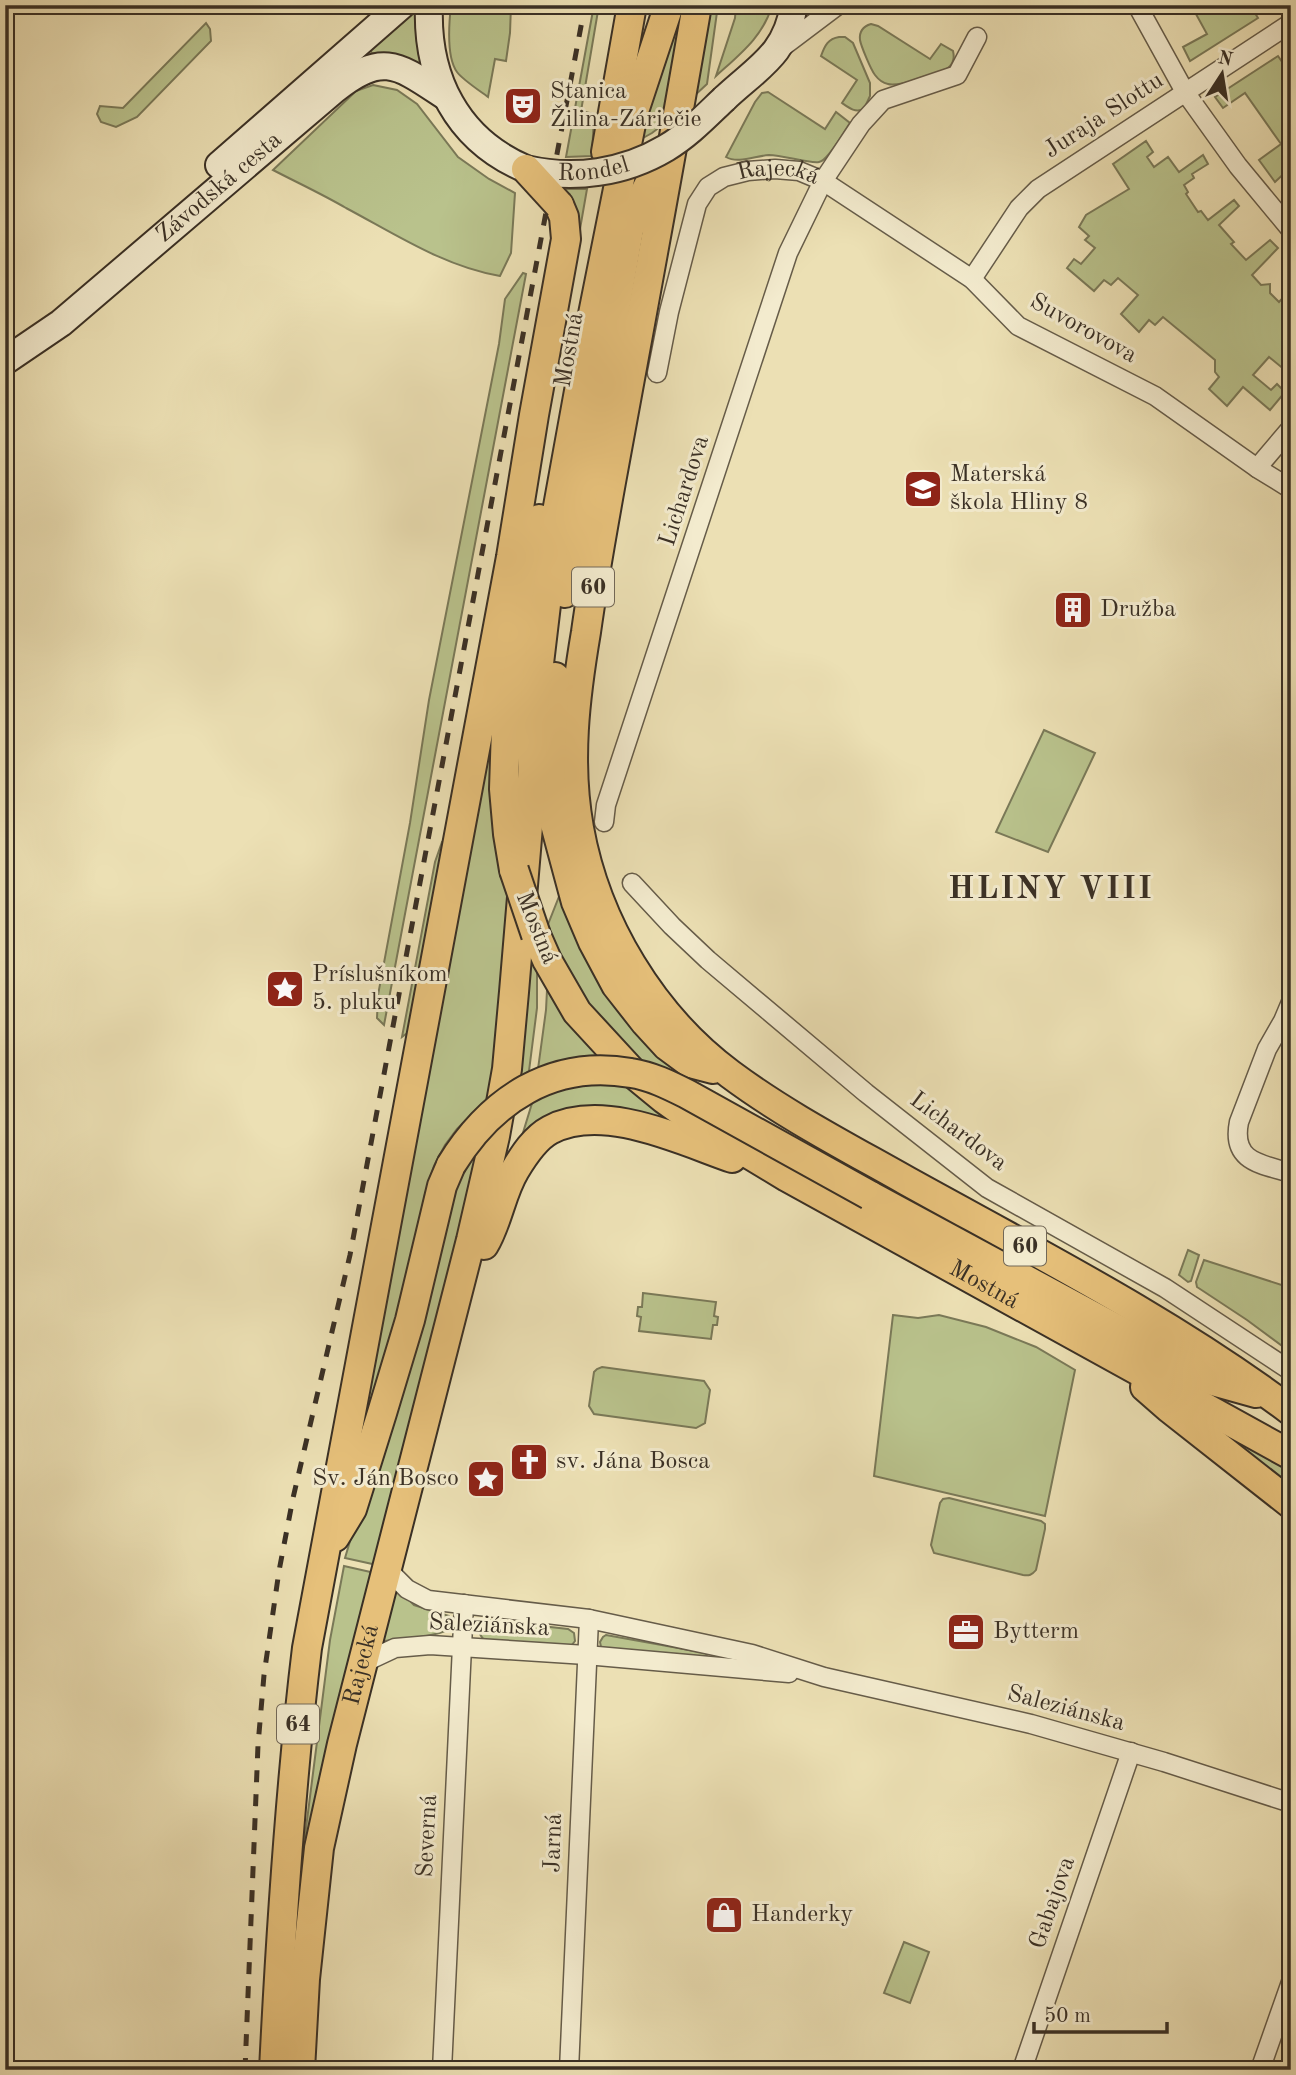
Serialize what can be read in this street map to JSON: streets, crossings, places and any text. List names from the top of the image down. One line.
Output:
{"streets":{"main road":["Rajecká","Mostná","60","64"],"street":["Juraja Slottu","Rondel","Závodská cesta","Suvorovova","Lichardova","Saleziánska","Severná","Jarná","Gabajova"]},"crossings":[["Juraja Slottu","Suvorovova"],["Rondel","Závodská cesta"],["Rajecká","Suvorovova"],["Rajecká","Lichardova"],["Rajecká","Saleziánska"],["Suvorovova","Lichardova"],["Saleziánska","Severná"],["Saleziánska","Jarná"],["Saleziánska","Gabajova"]],"districts":["HLINY VIII"],"places":{"theatre":["Stanica Žilina-Záriečie"],"school or university":["Materská škola Hliny 8"],"building":["Družba"],"place":["Príslušníkom 5. pluku","Sv. Ján Bosco"],"church":["sv. Jána Bosca"],"office":["Bytterm"],"shop":["Handerky"]},"scale_bar":"50 m","north":"top"}
